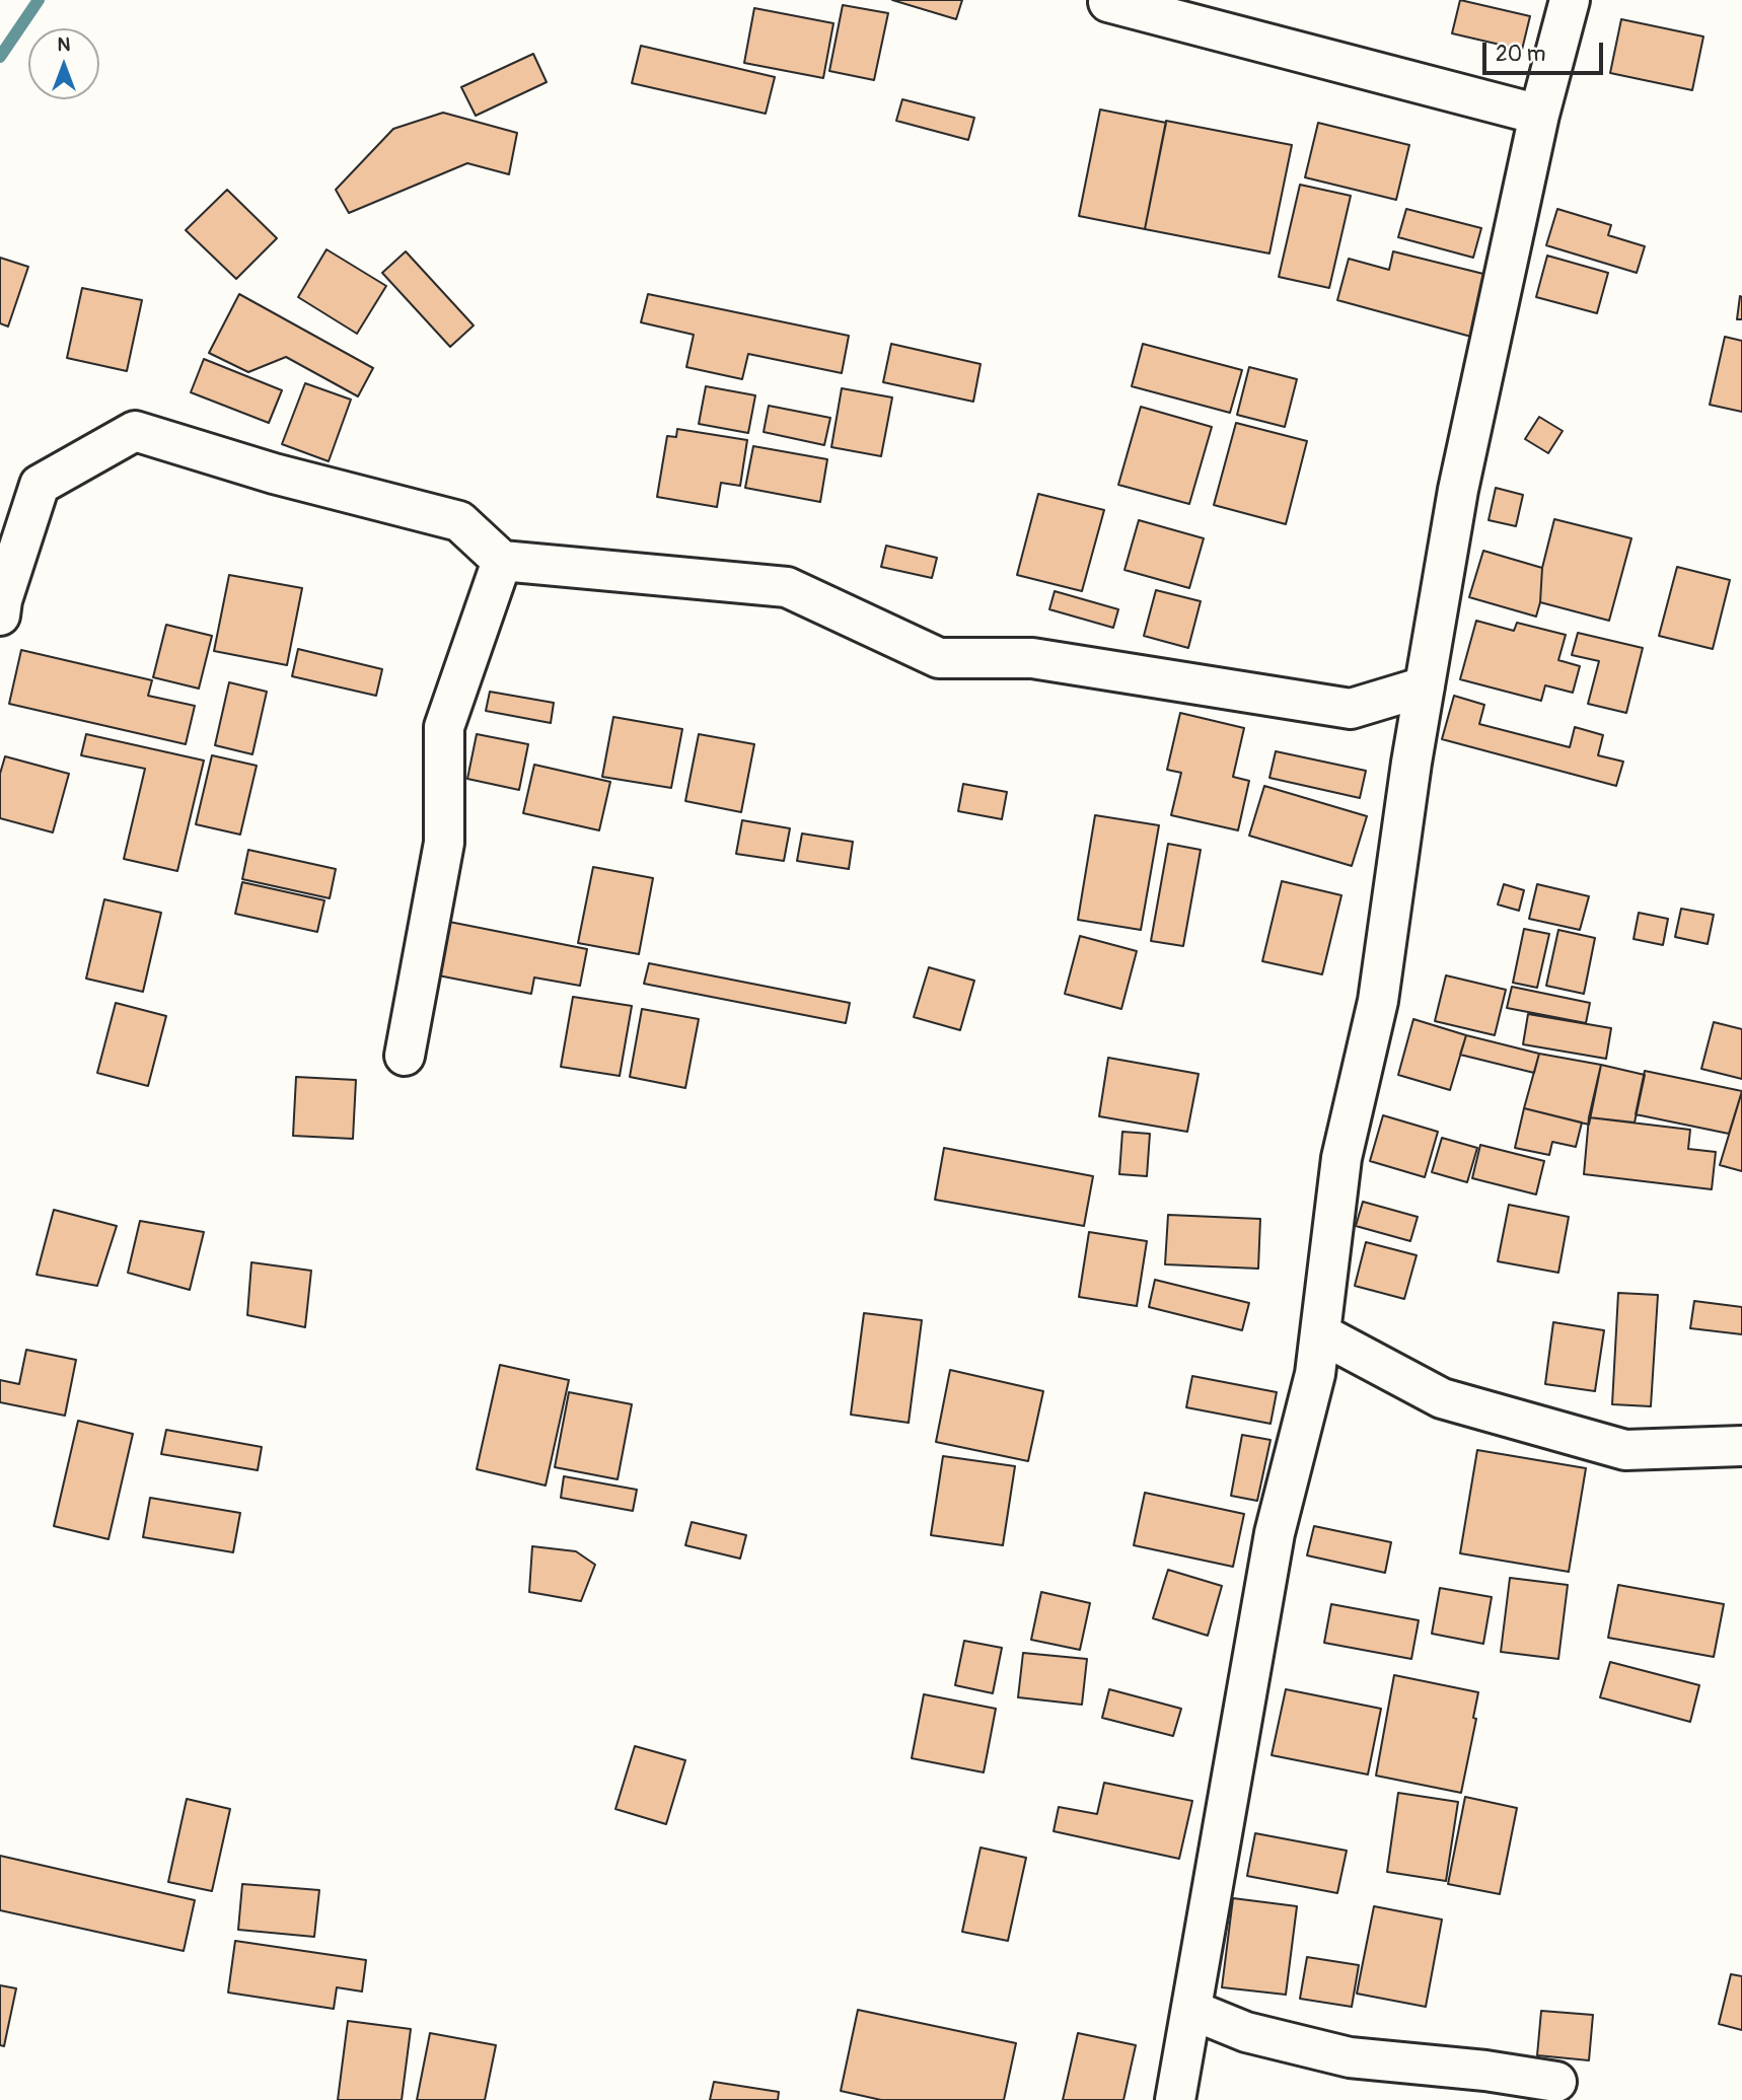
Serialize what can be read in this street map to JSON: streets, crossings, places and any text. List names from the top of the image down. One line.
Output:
{"scale_bar":"20 m","north":"top"}
